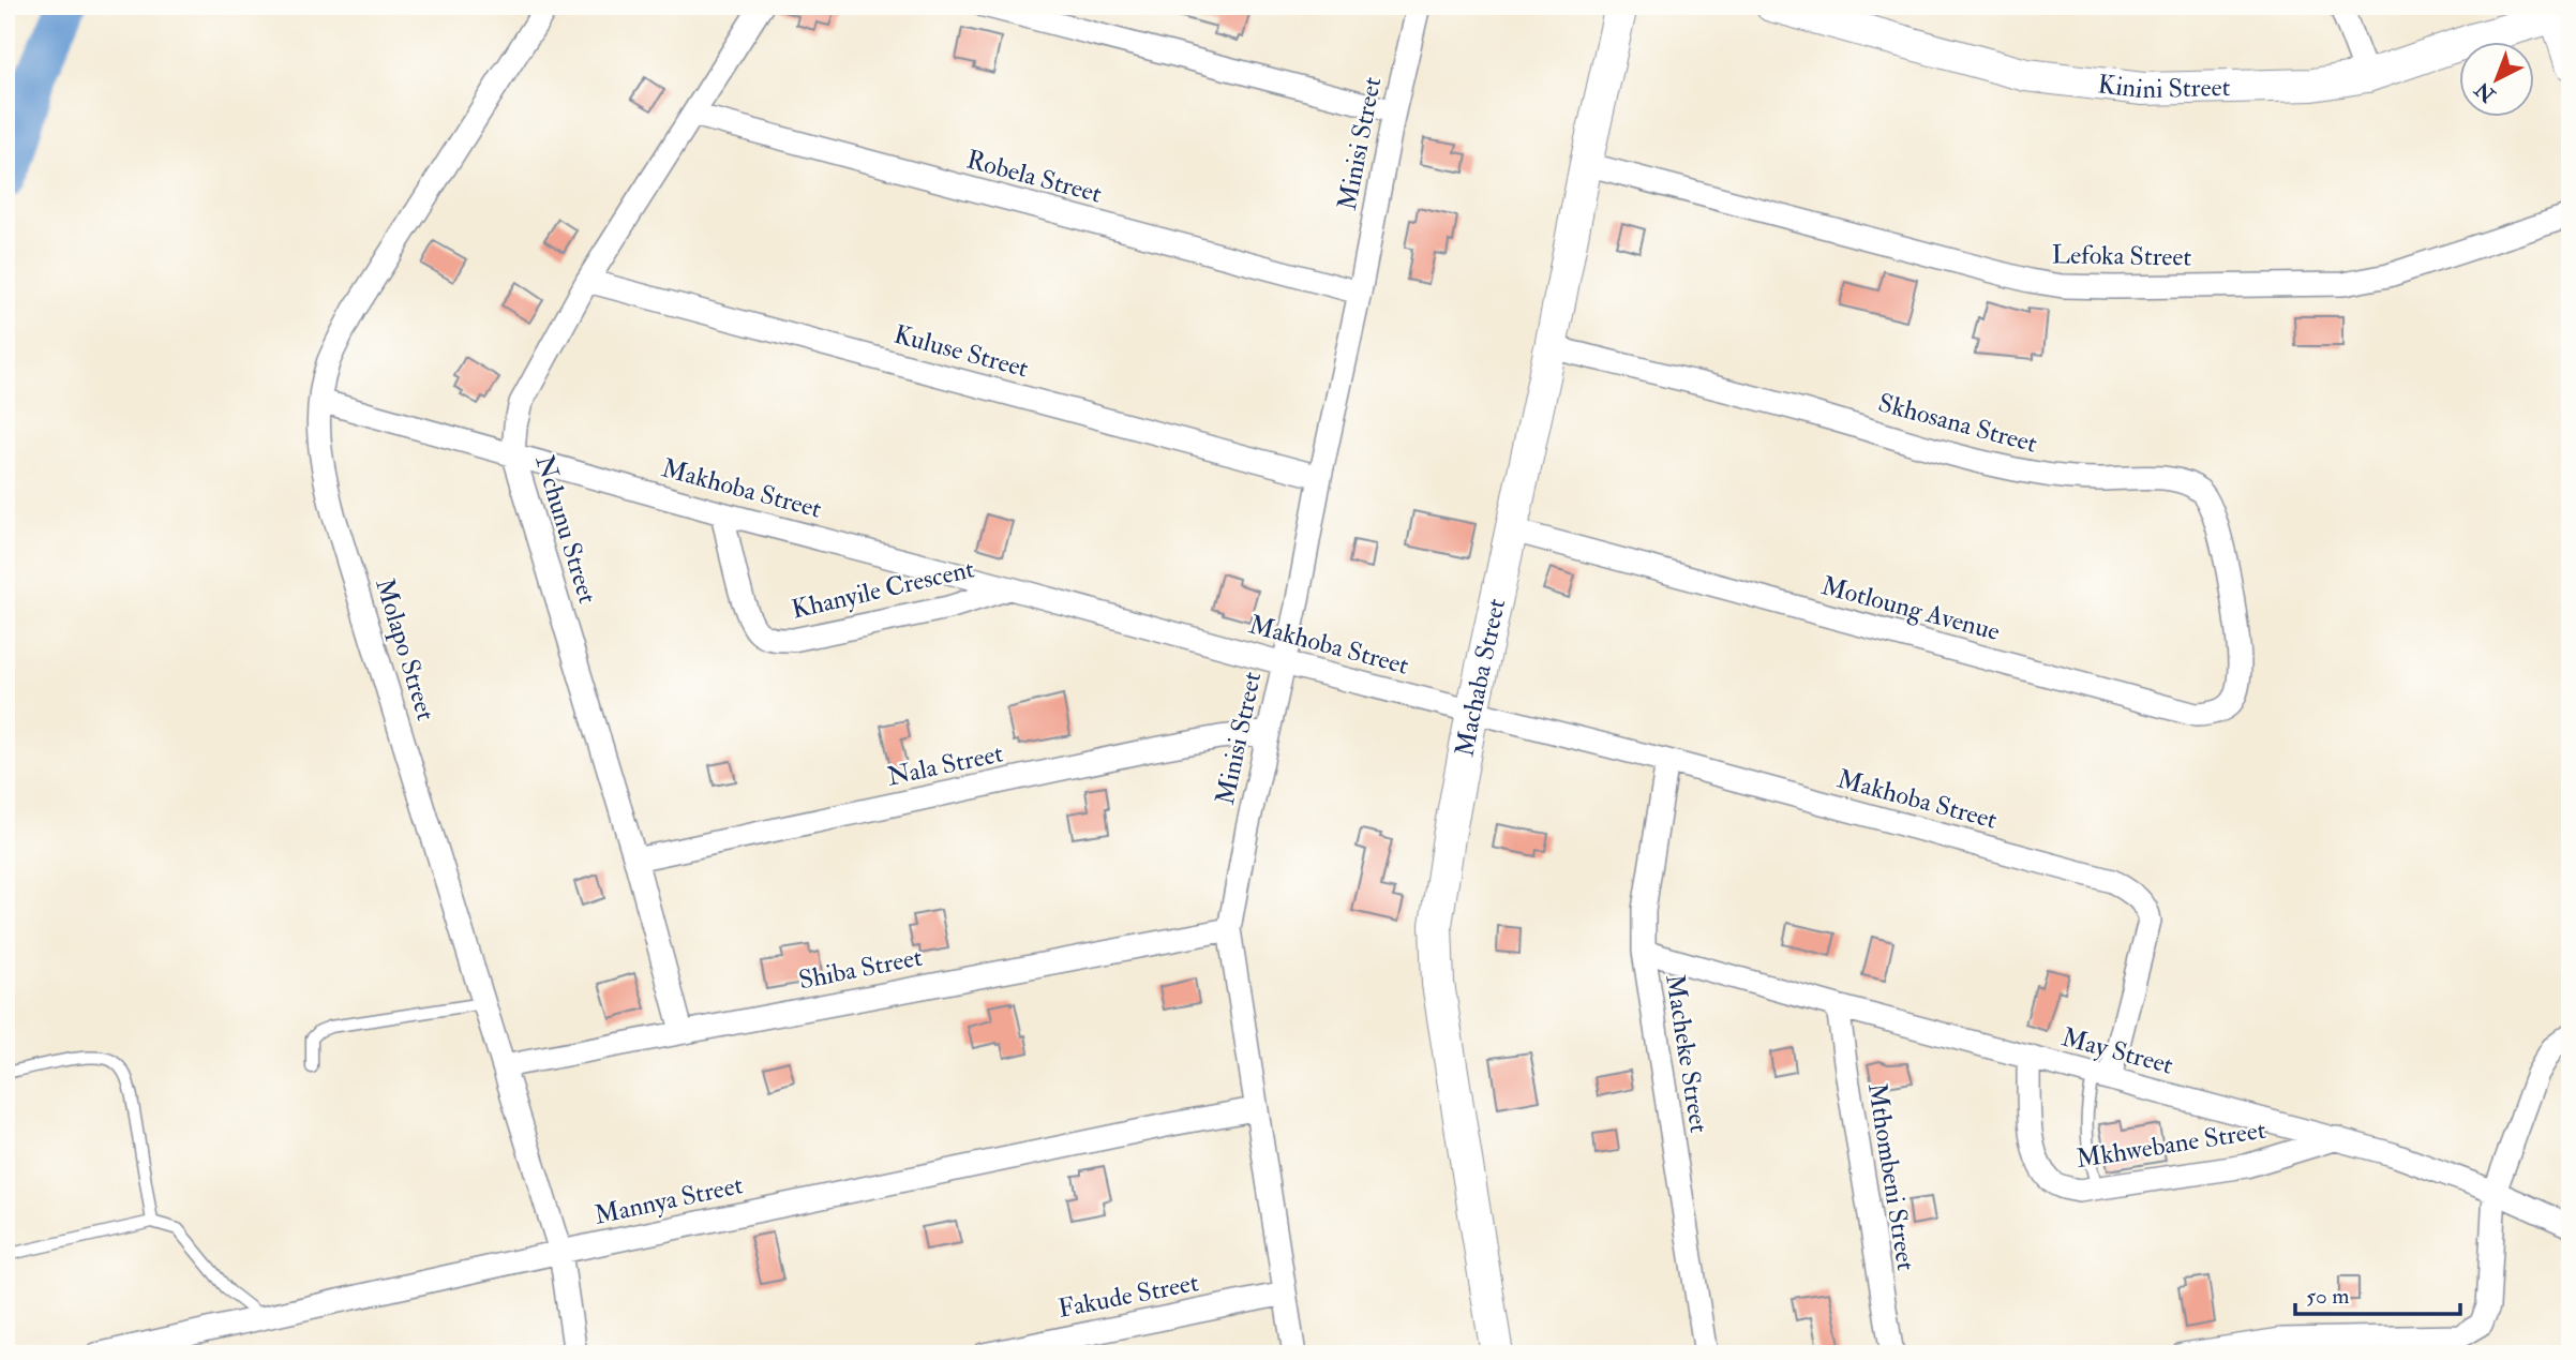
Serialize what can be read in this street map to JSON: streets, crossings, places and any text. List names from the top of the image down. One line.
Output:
{"streets":{"street":["Kinini Street","Minisi Street","Robela Street","Lefoka Street","Kuluse Street","Skhosana Street","Makhoba Street","Nchunu Street","Khanyile Crescent","Motloung Avenue","Molapo Street","Machaba Street","Nala Street","Shiba Street","May Street","Macheke Street","Mkhwebane Street","Mthombeni Street","Mannya Street","Fakude Street"]},"crossings":[["Minisi Street","Robela Street"],["Minisi Street","Kuluse Street"],["Minisi Street","Makhoba Street"],["Minisi Street","Nala Street"],["Minisi Street","Shiba Street"],["Minisi Street","Mannya Street"],["Minisi Street","Fakude Street"],["Robela Street","Nchunu Street"],["Lefoka Street","Machaba Street"],["Kuluse Street","Nchunu Street"],["Skhosana Street","Motloung Avenue"],["Skhosana Street","Machaba Street"],["Makhoba Street","Nchunu Street"],["Makhoba Street","Khanyile Crescent"],["Makhoba Street","Molapo Street"],["Makhoba Street","Machaba Street"],["Makhoba Street","May Street"],["Makhoba Street","Macheke Street"],["Nchunu Street","Nala Street"],["Nchunu Street","Shiba Street"],["Motloung Avenue","Machaba Street"],["Molapo Street","Shiba Street"],["Molapo Street","Mannya Street"],["May Street","Macheke Street"],["May Street","Mkhwebane Street"],["May Street","Mthombeni Street"]],"scale_bar":"50 m","north":"bottom left"}
